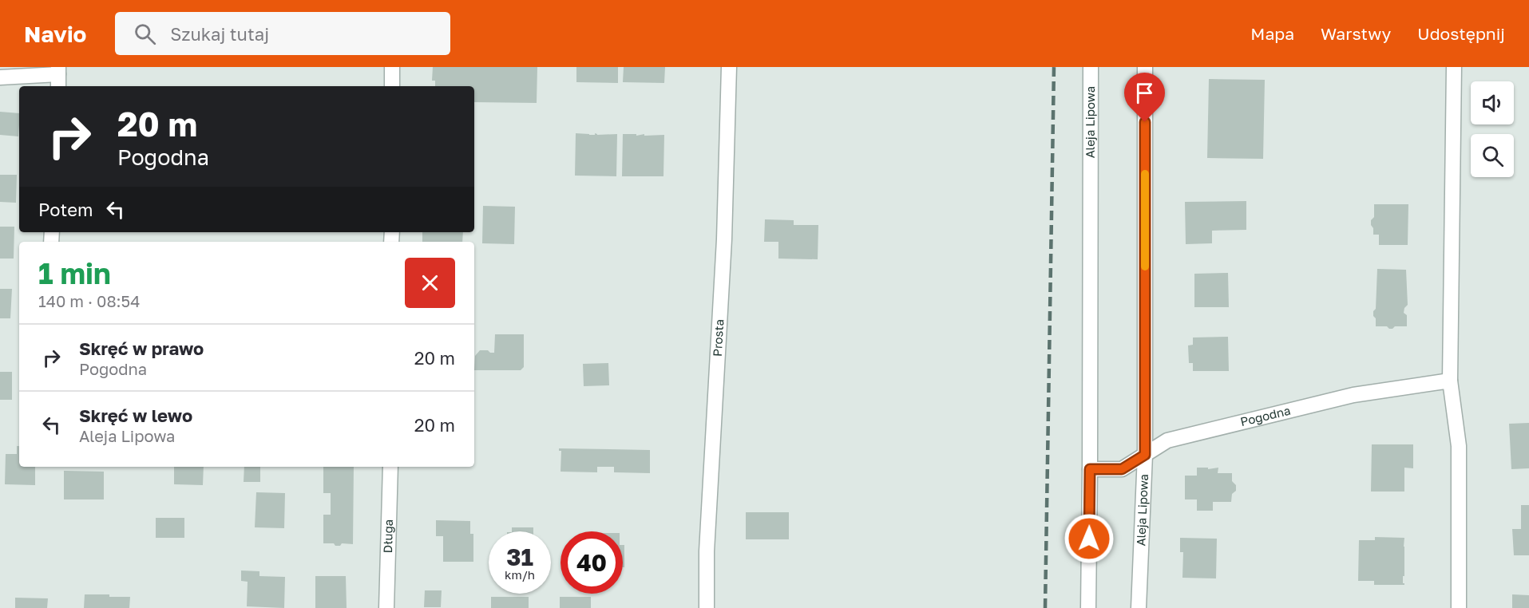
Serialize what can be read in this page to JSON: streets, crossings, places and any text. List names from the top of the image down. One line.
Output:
{"streets":{"street":["Aleja Lipowa","Prosta","Pogodna","Długa"]},"crossings":[["Aleja Lipowa","Pogodna"]],"page":{"header":"Navio","search":"Szukaj tutaj","nav":["Mapa","Warstwy","Udostępnij"],"turn":["20 m","Pogodna"],"then":"Potem","heading":["1 min","140 m · 08:54"],"list":[{"name":"Skręć w prawo","note":"Pogodna","value":"20 m"},{"name":"Skręć w lewo","note":"Aleja Lipowa","value":"20 m"}],"speed":"31 km/h","limit":"40"}}
